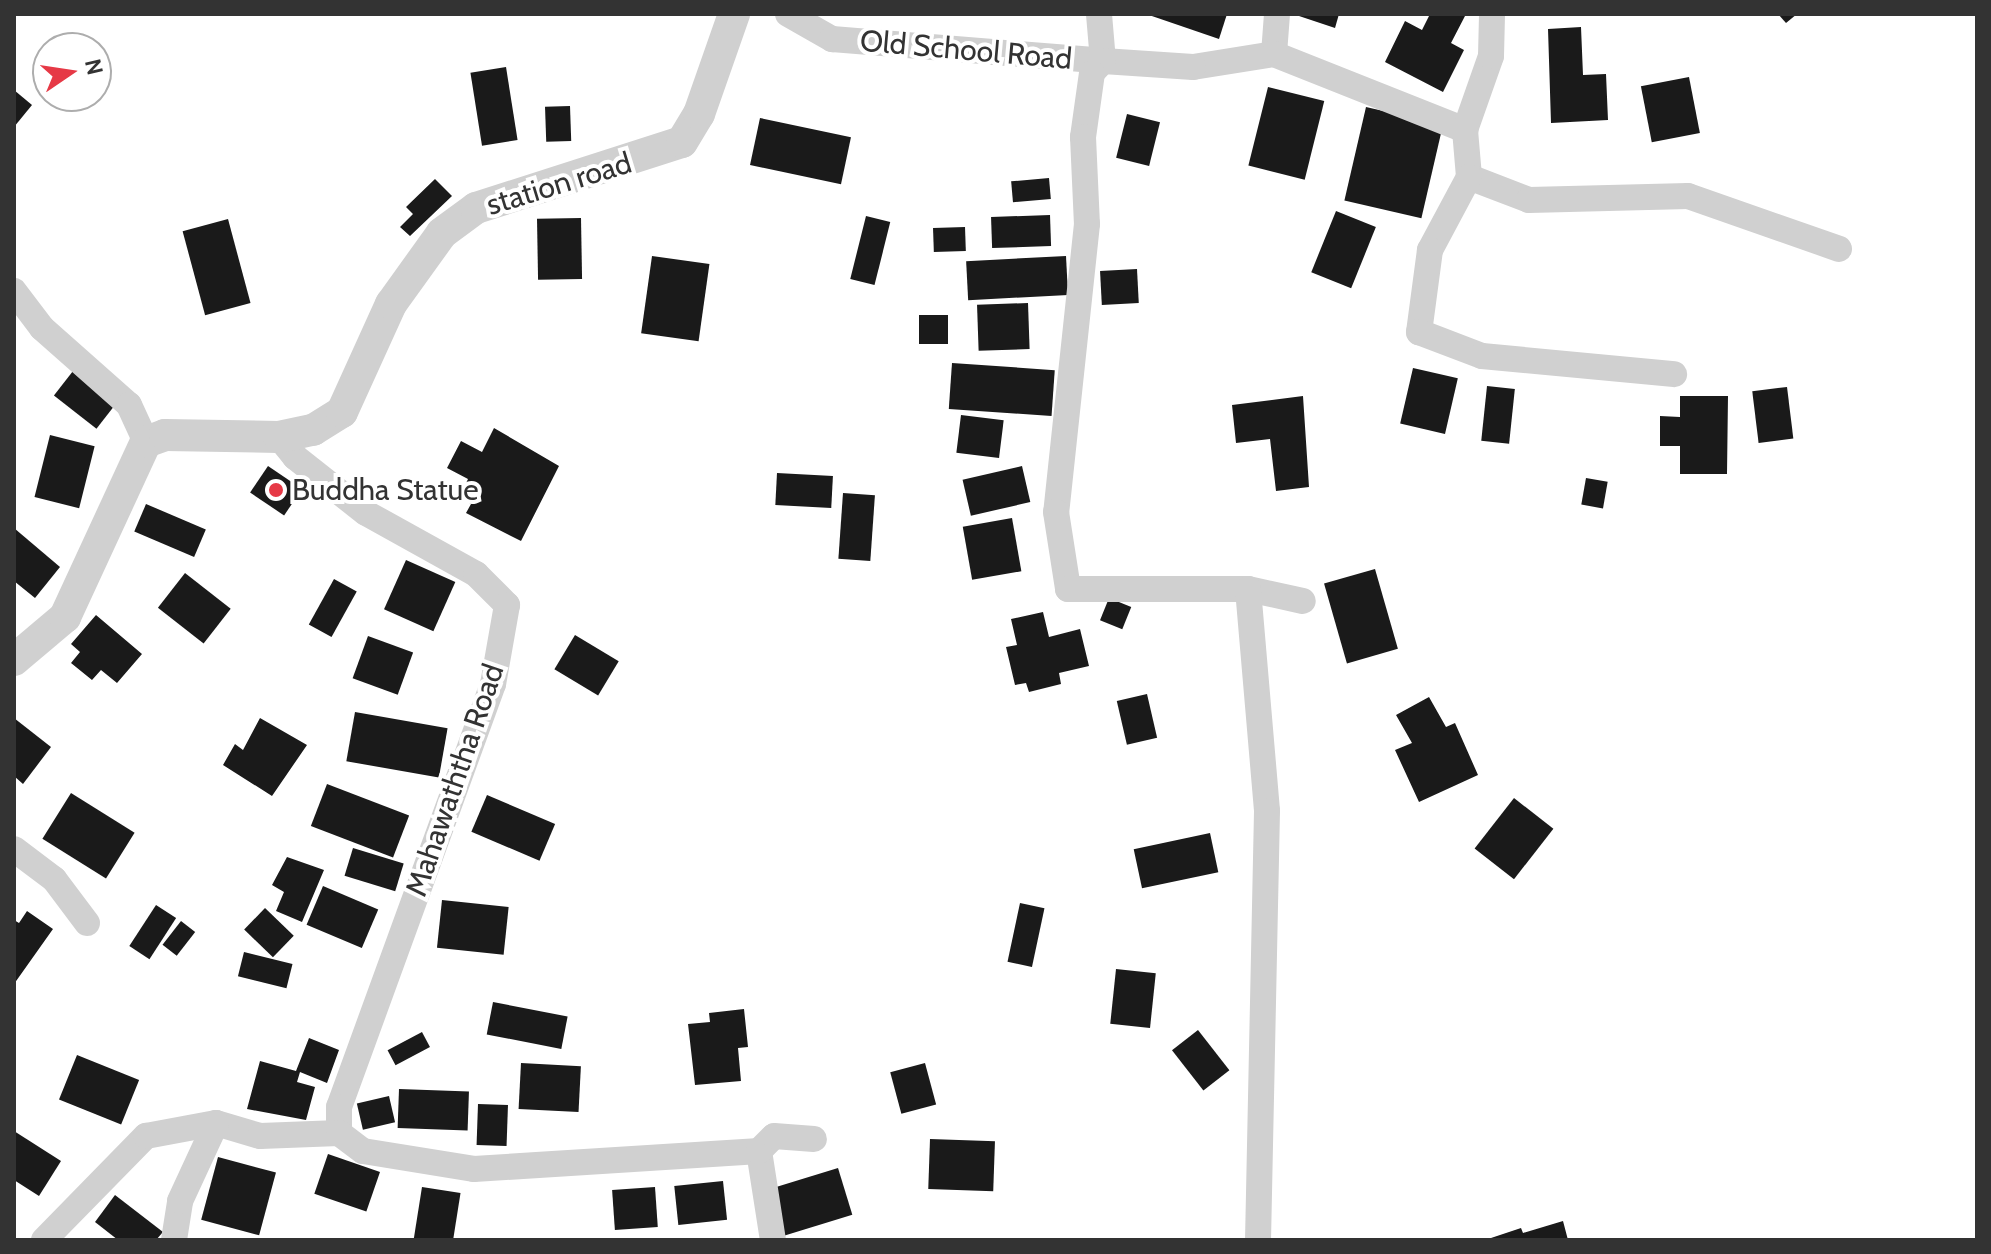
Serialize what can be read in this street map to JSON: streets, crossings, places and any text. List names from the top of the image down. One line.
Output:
{"streets":{"street":["Old School Road","station road","Mahawaththa Road"]},"crossings":[["station road","Mahawaththa Road"]],"places":["Buddha Statue"],"north":"right"}
